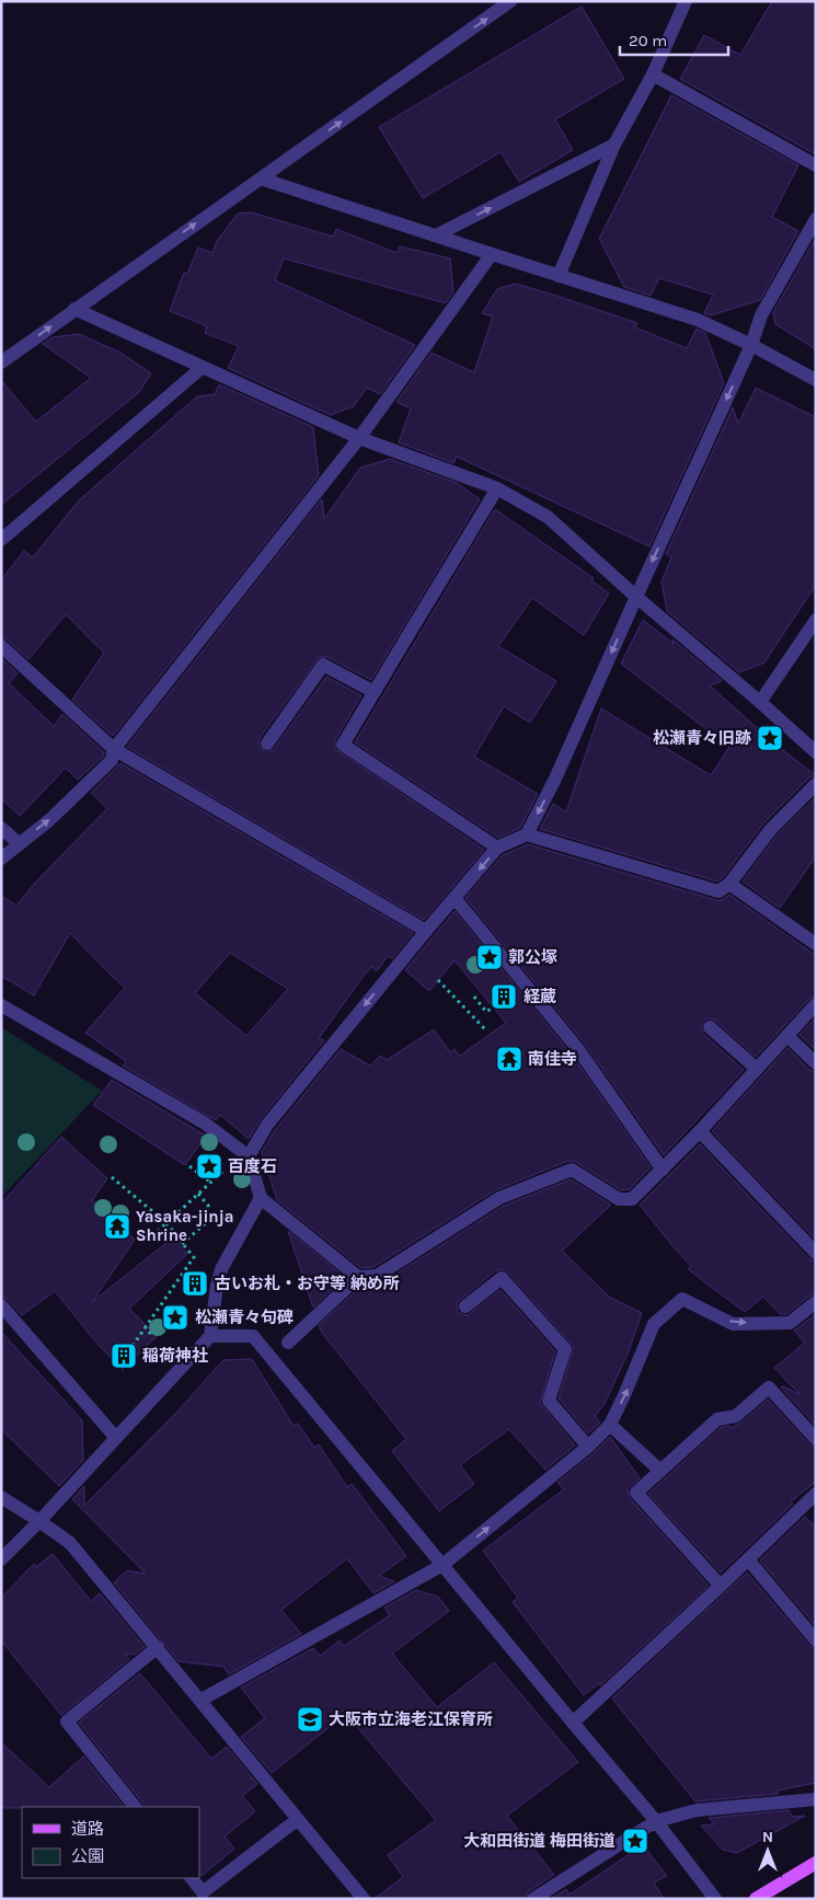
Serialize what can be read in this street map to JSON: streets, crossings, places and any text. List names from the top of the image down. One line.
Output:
{"places":{"place":["松瀬青々旧跡","郭公塚","百度石","松瀬青々句碑","大和田街道 梅田街道"],"building":["経蔵","古いお札・お守等 納め所","稲荷神社"],"temple":["南佳寺","Yasaka-jinja Shrine"],"school or university":["大阪市立海老江保育所"]},"legend":["道路","公園"],"scale_bar":"20 m","north":"top"}
